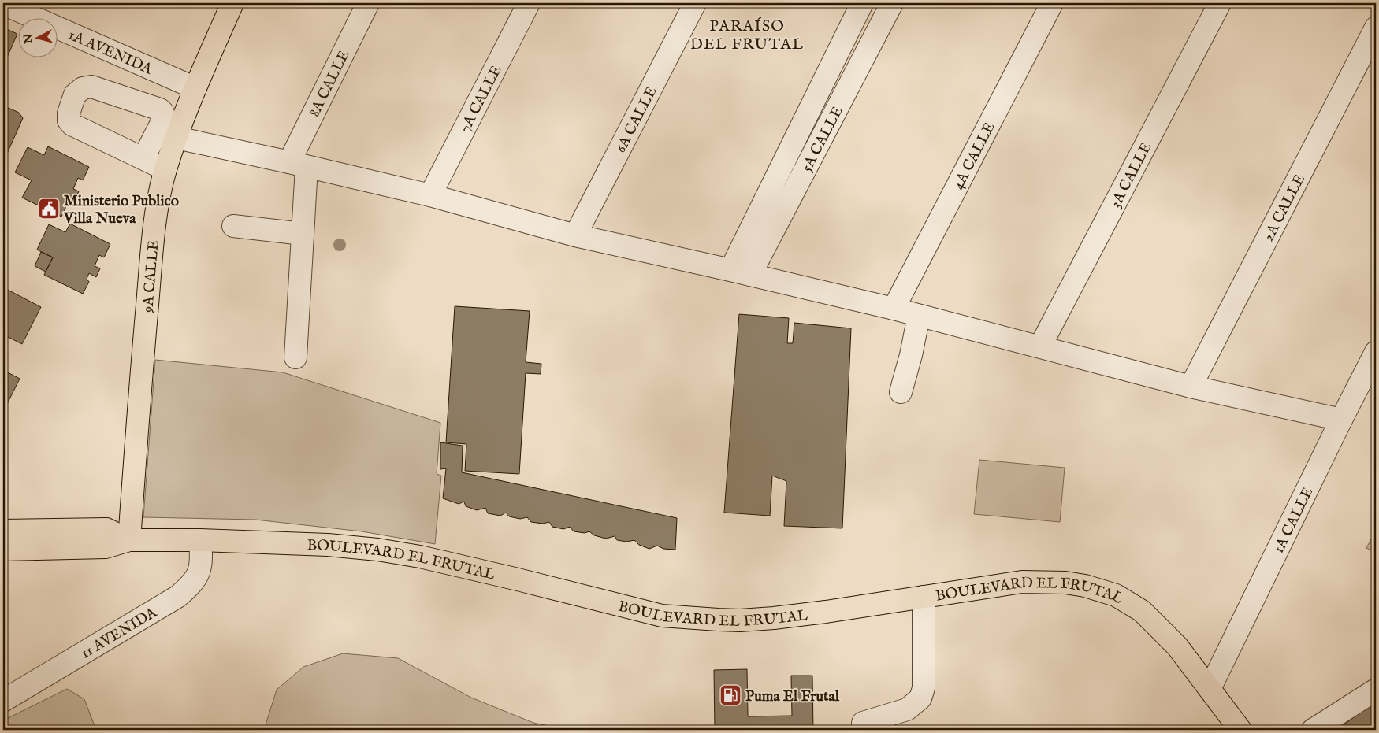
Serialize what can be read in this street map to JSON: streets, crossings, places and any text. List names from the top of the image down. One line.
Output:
{"streets":{"main road":["9A CALLE","BOULEVARD EL FRUTAL"],"street":["1A AVENIDA","8A CALLE","7A CALLE","6A CALLE","5A CALLE","4A CALLE","3A CALLE","2A CALLE","1A CALLE","11 AVENIDA"]},"crossings":[["1A AVENIDA","9A CALLE"],["9A CALLE","BOULEVARD EL FRUTAL"],["1A CALLE","BOULEVARD EL FRUTAL"],["BOULEVARD EL FRUTAL","11 AVENIDA"]],"districts":["PARAÍSO DEL FRUTAL"],"places":{"public building":["Ministerio Publico Villa Nueva"],"fuel station":["Puma El Frutal"]},"north":"left"}
